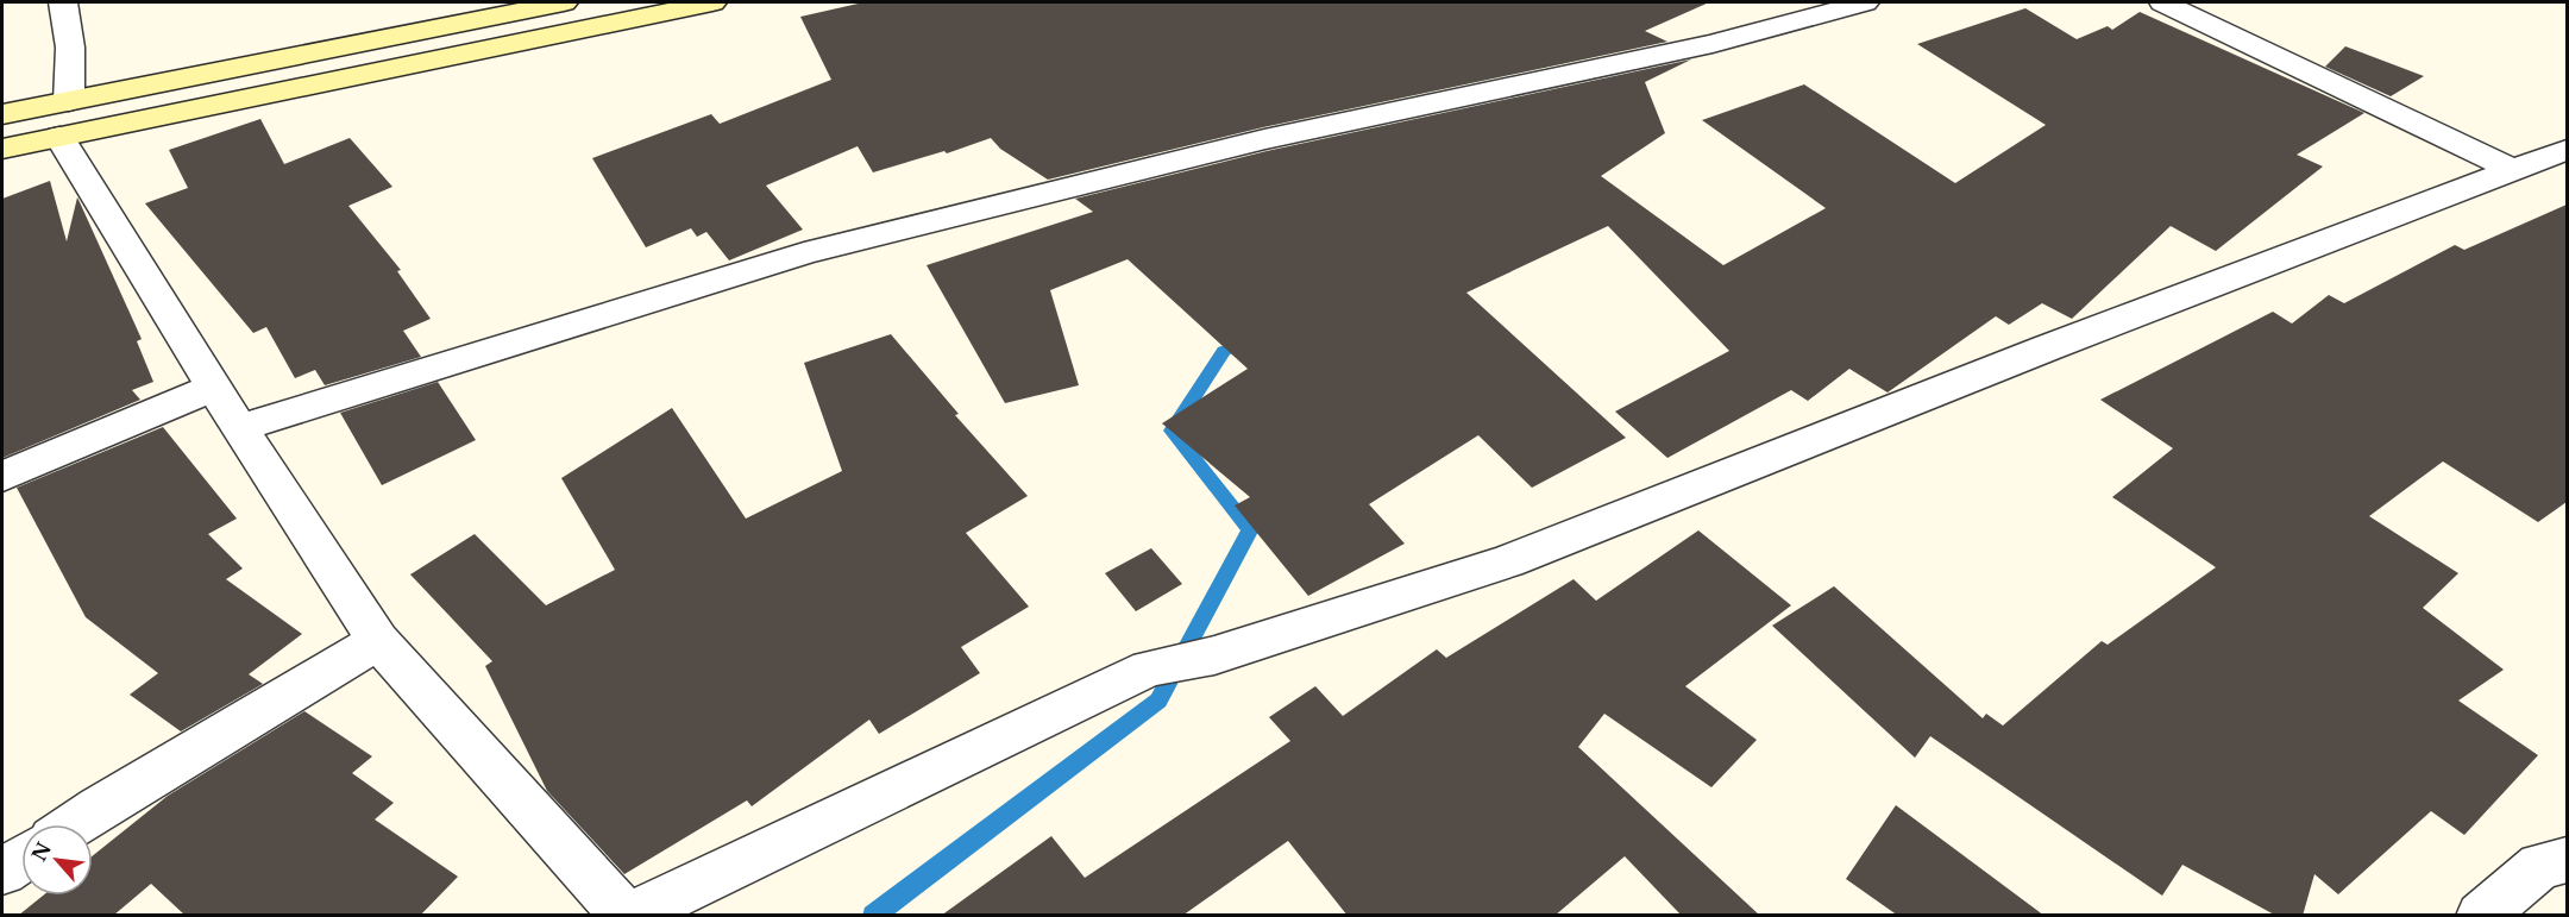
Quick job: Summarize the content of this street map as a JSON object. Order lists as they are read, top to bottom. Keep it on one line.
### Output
{"north":"top left"}
